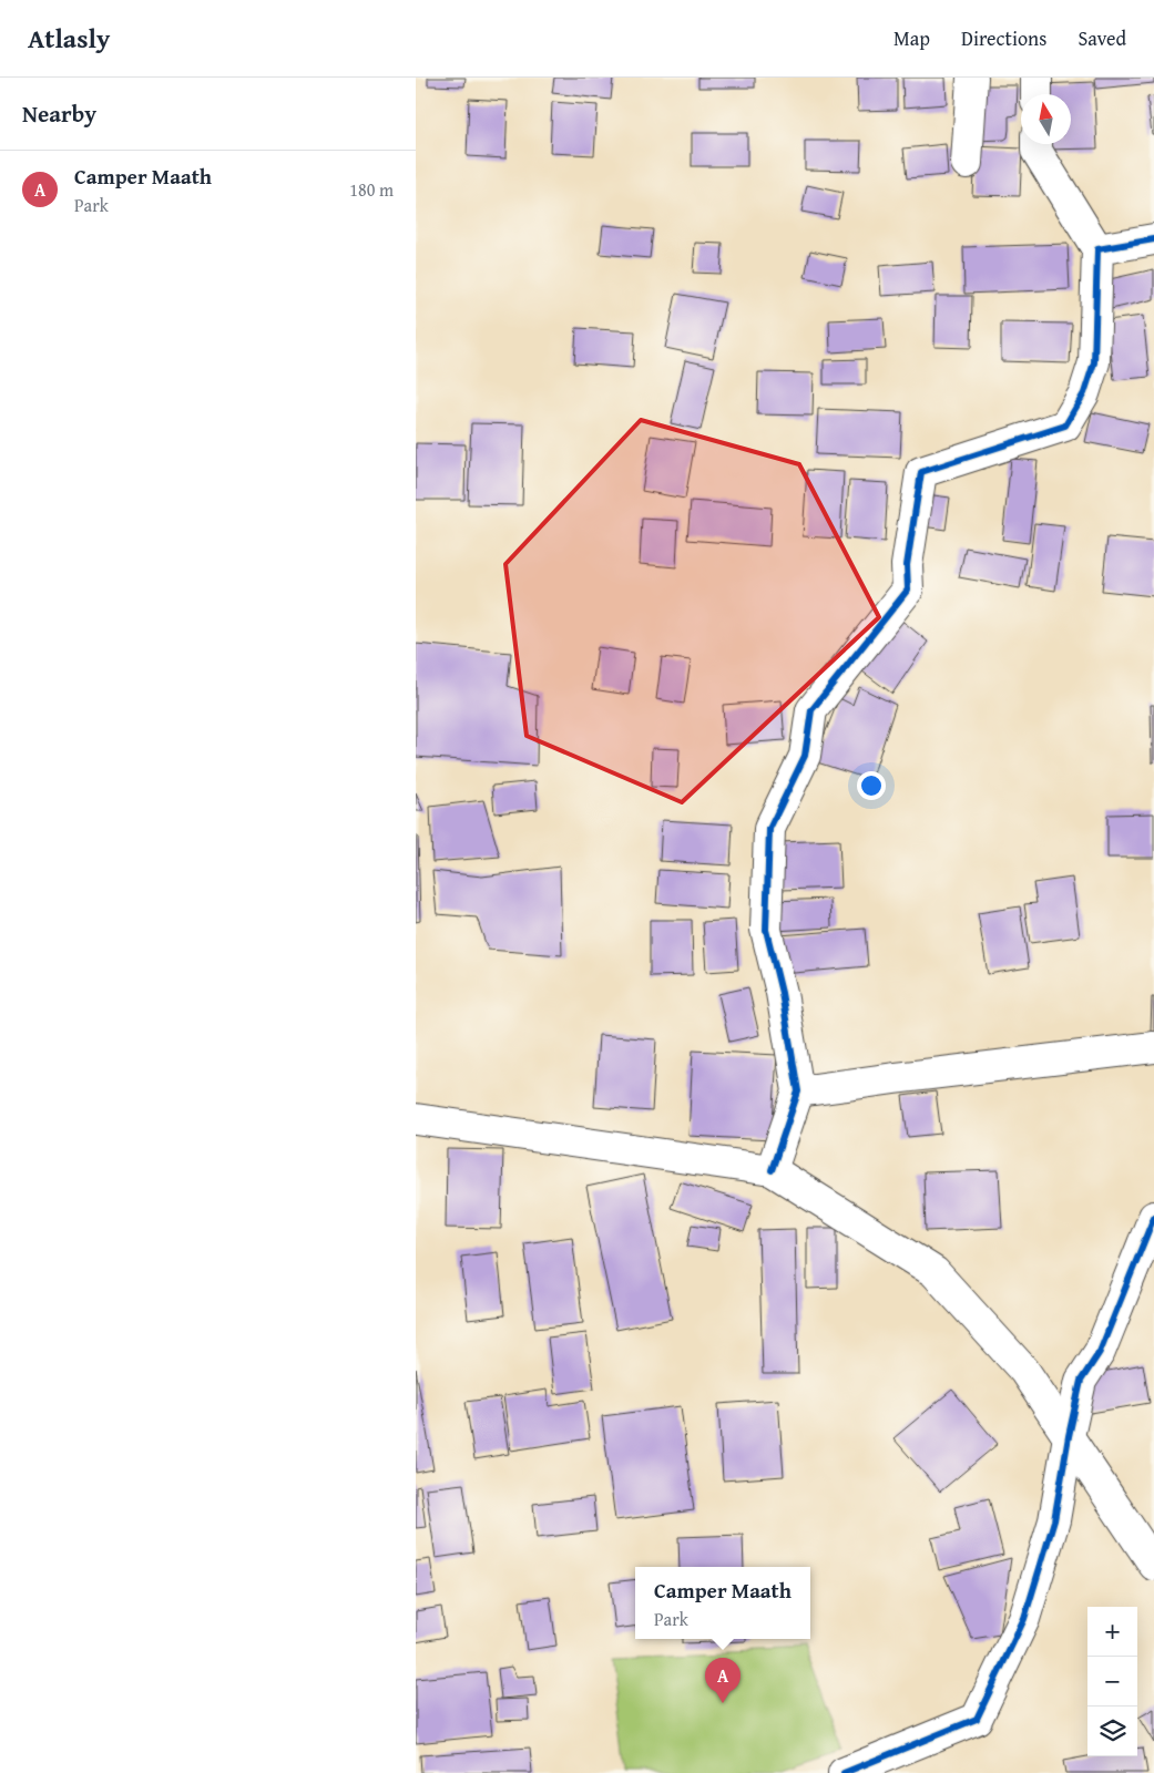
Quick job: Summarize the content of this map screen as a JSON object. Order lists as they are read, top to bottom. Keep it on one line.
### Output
{"north":"top","page":{"header":"Atlasly","nav":["Map","Directions","Saved"],"heading":"Nearby","list":[{"mark":"A","name":"Camper Maath","note":"Park","value":"180 m"}],"popup":["Camper Maath","Park"],"map_buttons":["+","−"],"pins":"A"}}
